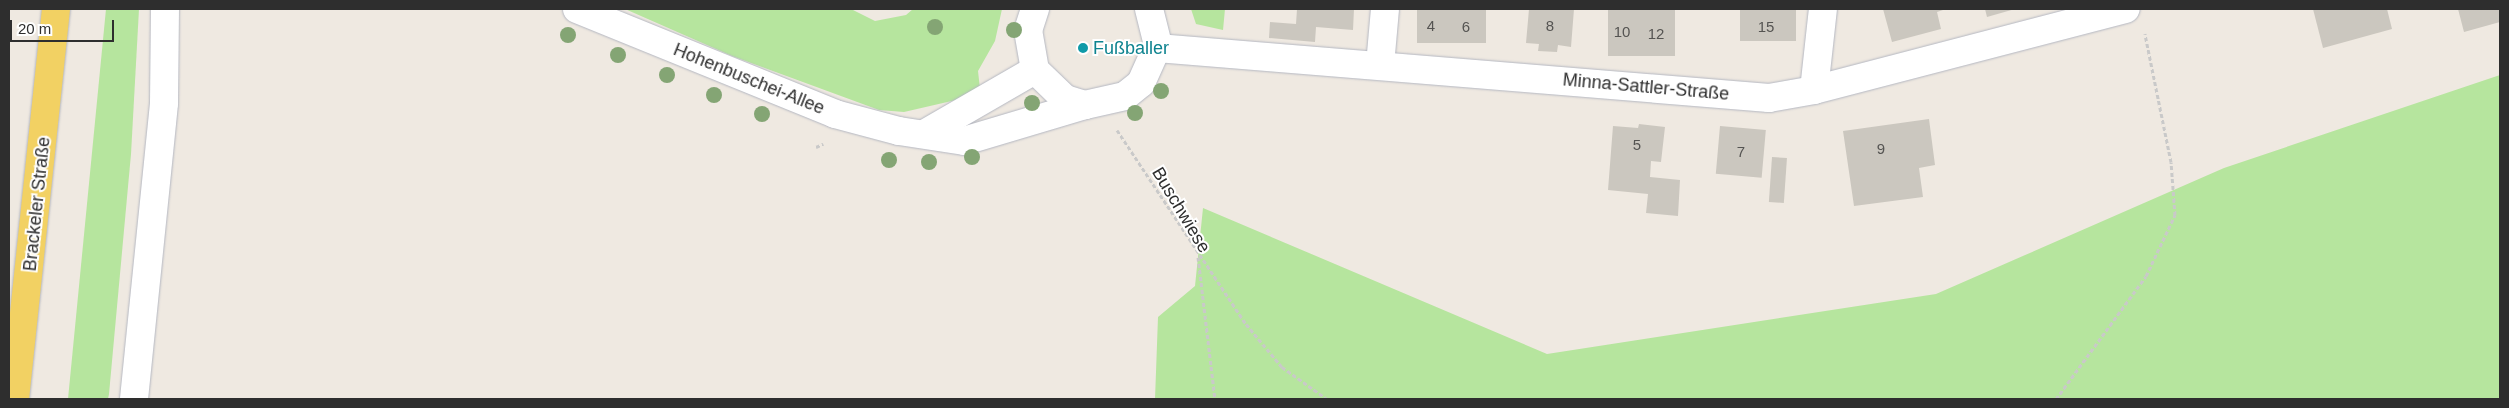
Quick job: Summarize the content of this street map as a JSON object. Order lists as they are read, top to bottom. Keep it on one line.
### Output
{"streets":{"main road":["Brackeler Straße"],"street":["Hohenbuschei-Allee","Minna-Sattler-Straße"],"path":["Buschwiese"]},"crossings":[["Hohenbuschei-Allee","Minna-Sattler-Straße"],["Hohenbuschei-Allee","Buschwiese"]],"places":["Fußballer"],"house_numbers":["4","8","6","15","10","12","5","9","7"],"scale_bar":"20 m"}
